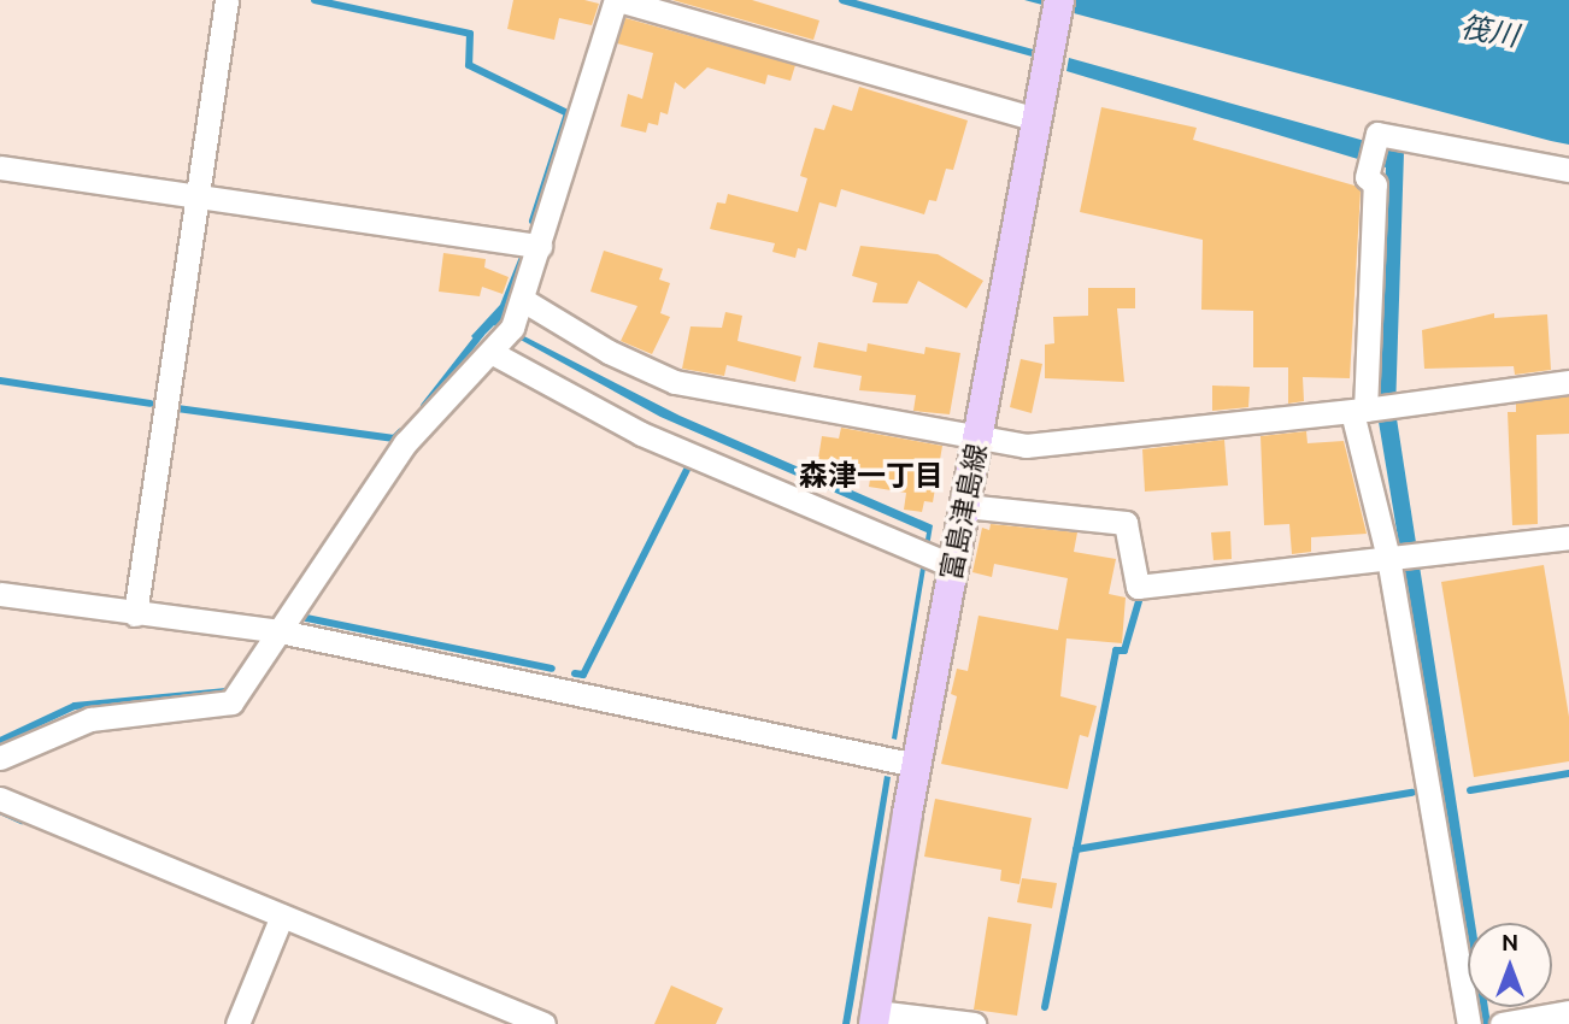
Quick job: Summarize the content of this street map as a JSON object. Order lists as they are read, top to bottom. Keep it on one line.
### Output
{"streets":{"main road":["富島津島線"]},"districts":["森津一丁目"],"water":["筏川"],"north":"top"}
